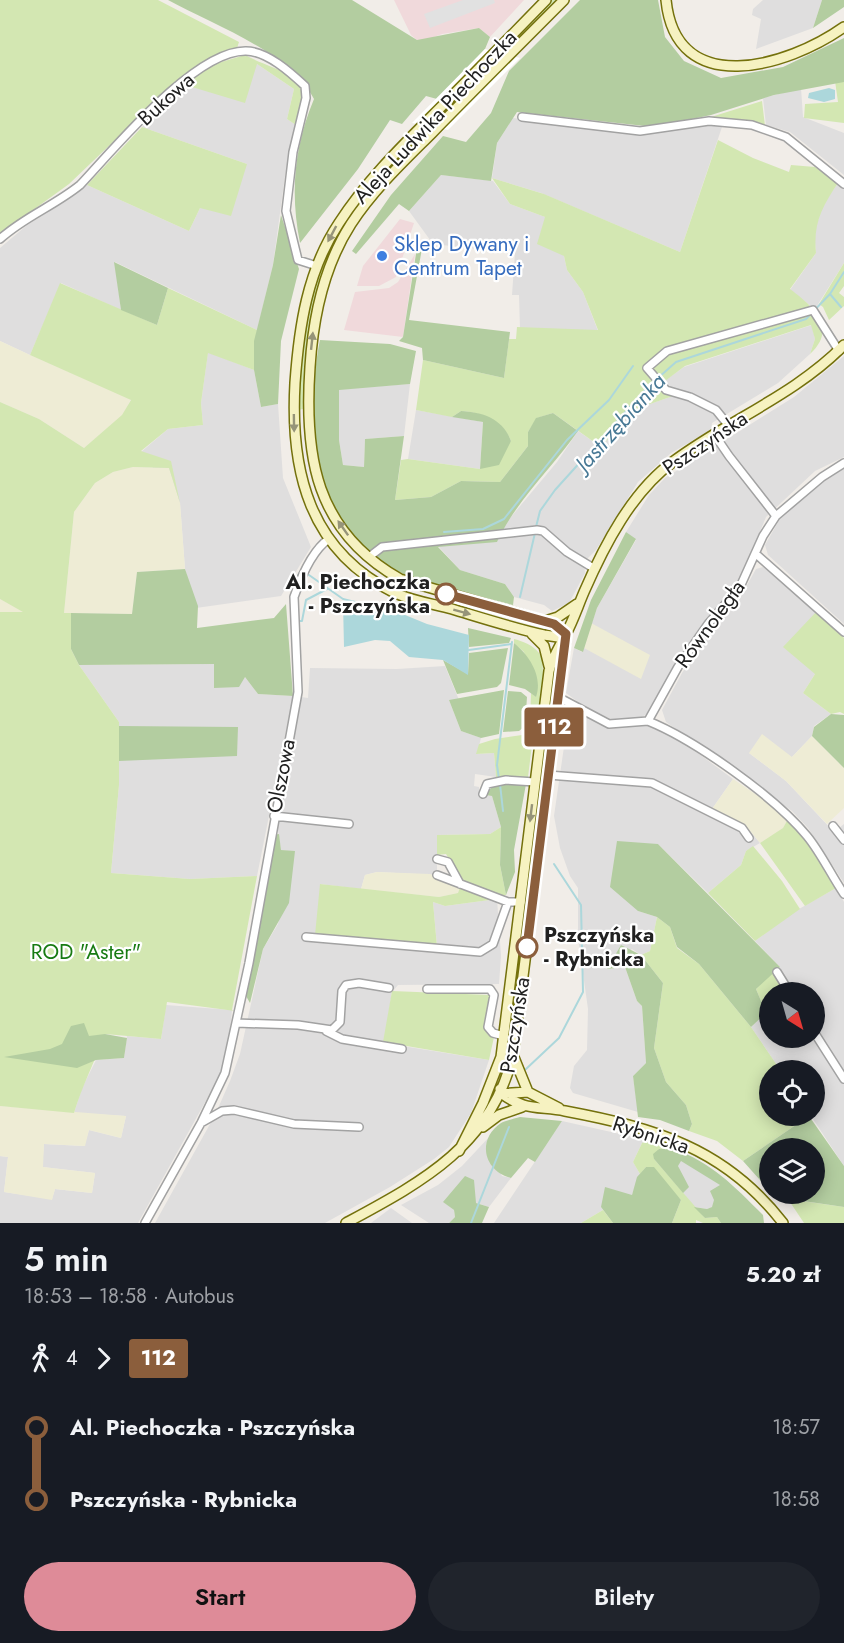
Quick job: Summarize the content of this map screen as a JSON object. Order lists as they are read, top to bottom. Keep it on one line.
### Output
{"streets":{"main road":["Aleja Ludwika Piechoczka","Pszczyńska","Rybnicka"],"street":["Bukowa","Równoległa","Olszowa"]},"crossings":[["Bukowa","Aleja Ludwika Piechoczka"],["Aleja Ludwika Piechoczka","Pszczyńska"],["Aleja Ludwika Piechoczka","Olszowa"],["Pszczyńska","Rybnicka"]],"water":["Jastrzębianka"],"parks":["ROD \"Aster\""],"places":["Sklep Dywany i Centrum Tapet","Al. Piechoczka - Pszczyńska","Pszczyńska - Rybnicka"],"lines":["bus line 112"],"north":"bottom right","page":{"on_map":"112","heading":["5 min","18:53 – 18:58 · Autobus","5.20 zł"],"legs":["4","112"],"list":[{"name":"Al. Piechoczka - Pszczyńska","value":"18:57"},{"name":"Pszczyńska - Rybnicka","value":"18:58"}],"buttons":["Start","Bilety"]}}
